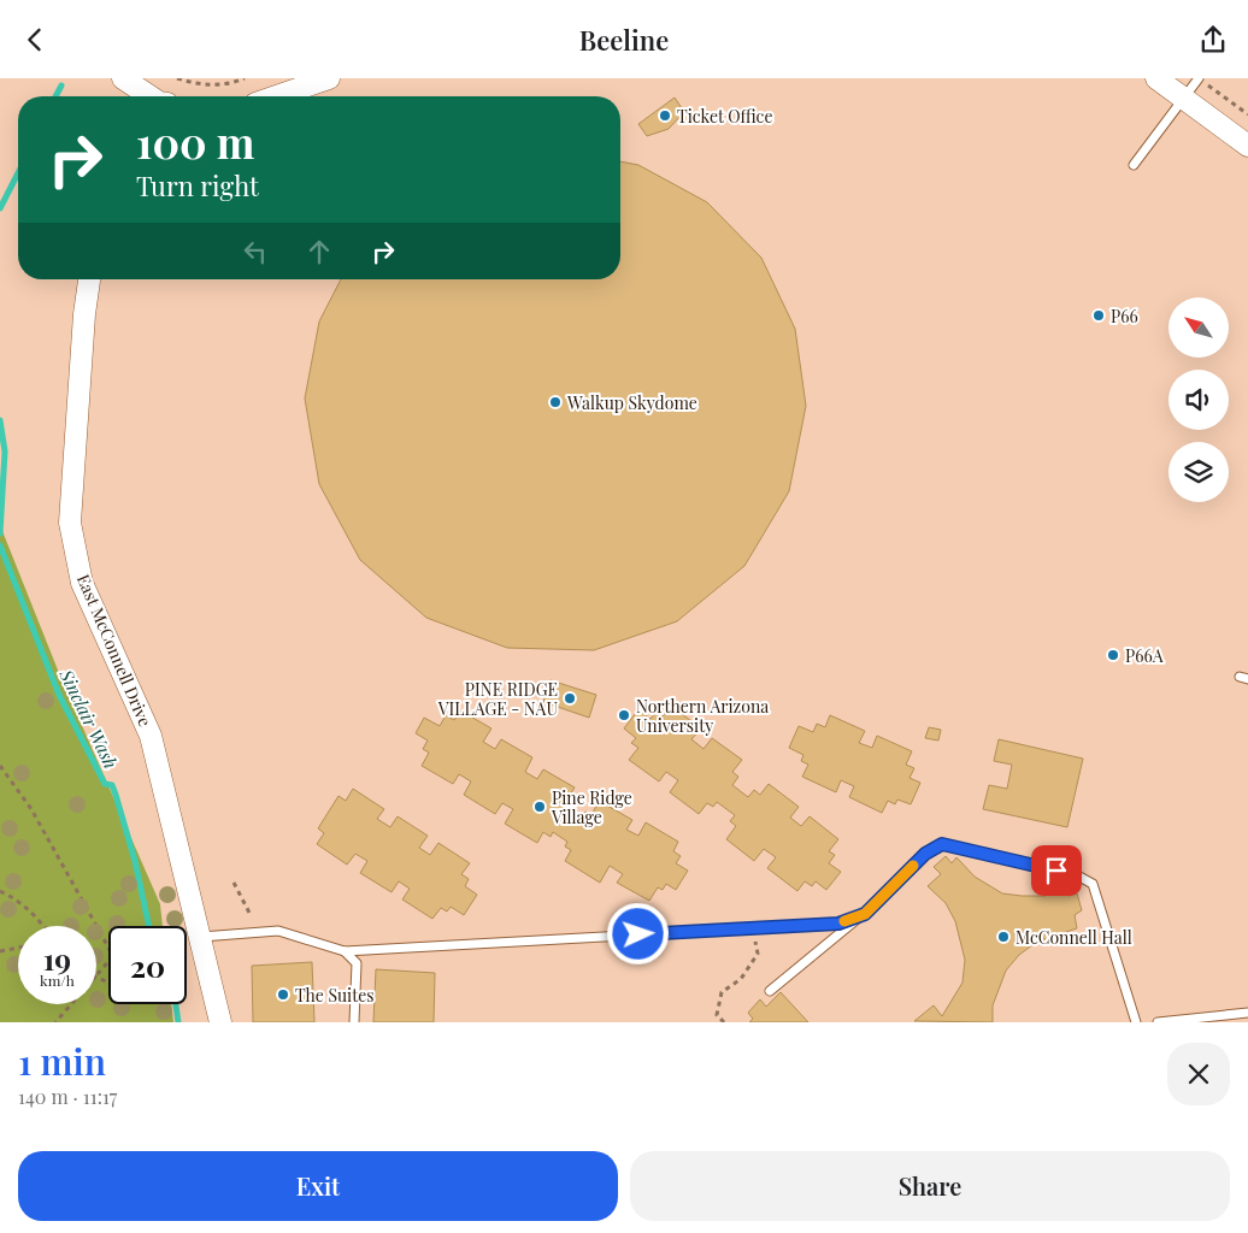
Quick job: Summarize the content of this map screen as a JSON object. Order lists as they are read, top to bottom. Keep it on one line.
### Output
{"streets":{"street":["East McConnell Drive"]},"water":["Sinclair Wash"],"places":["Ticket Office","P66","Walkup Skydome","P66A","PINE RIDGE VILLAGE - NAU","Northern Arizona University","Pine Ridge Village","McConnell Hall","The Suites"],"north":"top left","page":{"header":"Beeline","turn":["100 m","Turn right"],"speed":"19 km/h","limit":"20","heading":["1 min","140 m · 11:17"],"buttons":["Exit","Share"]}}
